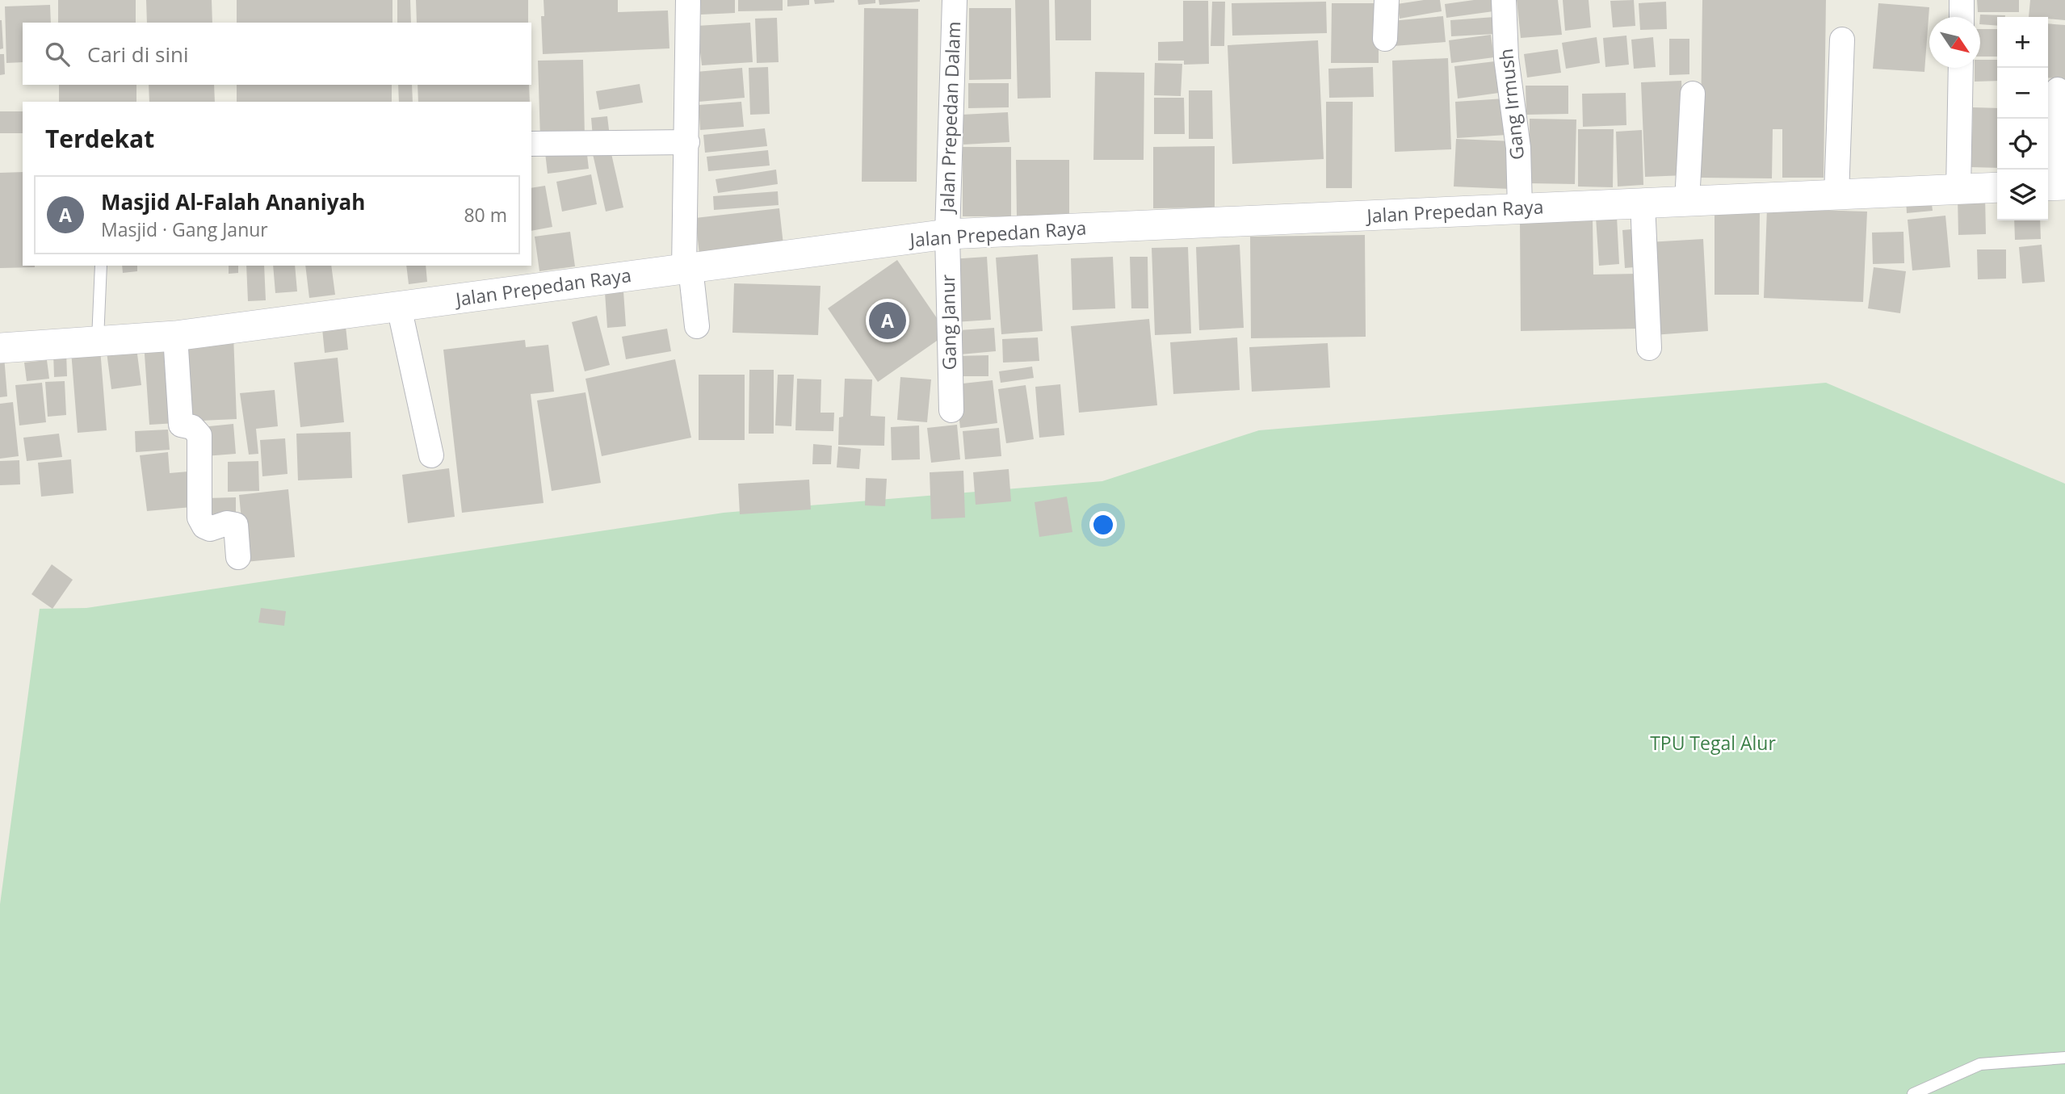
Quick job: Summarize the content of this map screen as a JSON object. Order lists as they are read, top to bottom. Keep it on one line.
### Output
{"streets":{"street":["Gang Irmush","Jalan Prepedan Dalam","Jalan Prepedan Raya","Gang Janur"]},"crossings":[["Gang Irmush","Jalan Prepedan Raya"],["Jalan Prepedan Dalam","Jalan Prepedan Raya"],["Jalan Prepedan Dalam","Gang Janur"],["Jalan Prepedan Raya","Gang Janur"]],"parks":["TPU Tegal Alur"],"north":"bottom right","page":{"map_buttons":["+","−"],"search":"Cari di sini","heading":"Terdekat","list":[{"mark":"A","name":"Masjid Al-Falah Ananiyah","note":"Masjid · Gang Janur","value":"80 m"}],"pins":"A"}}
